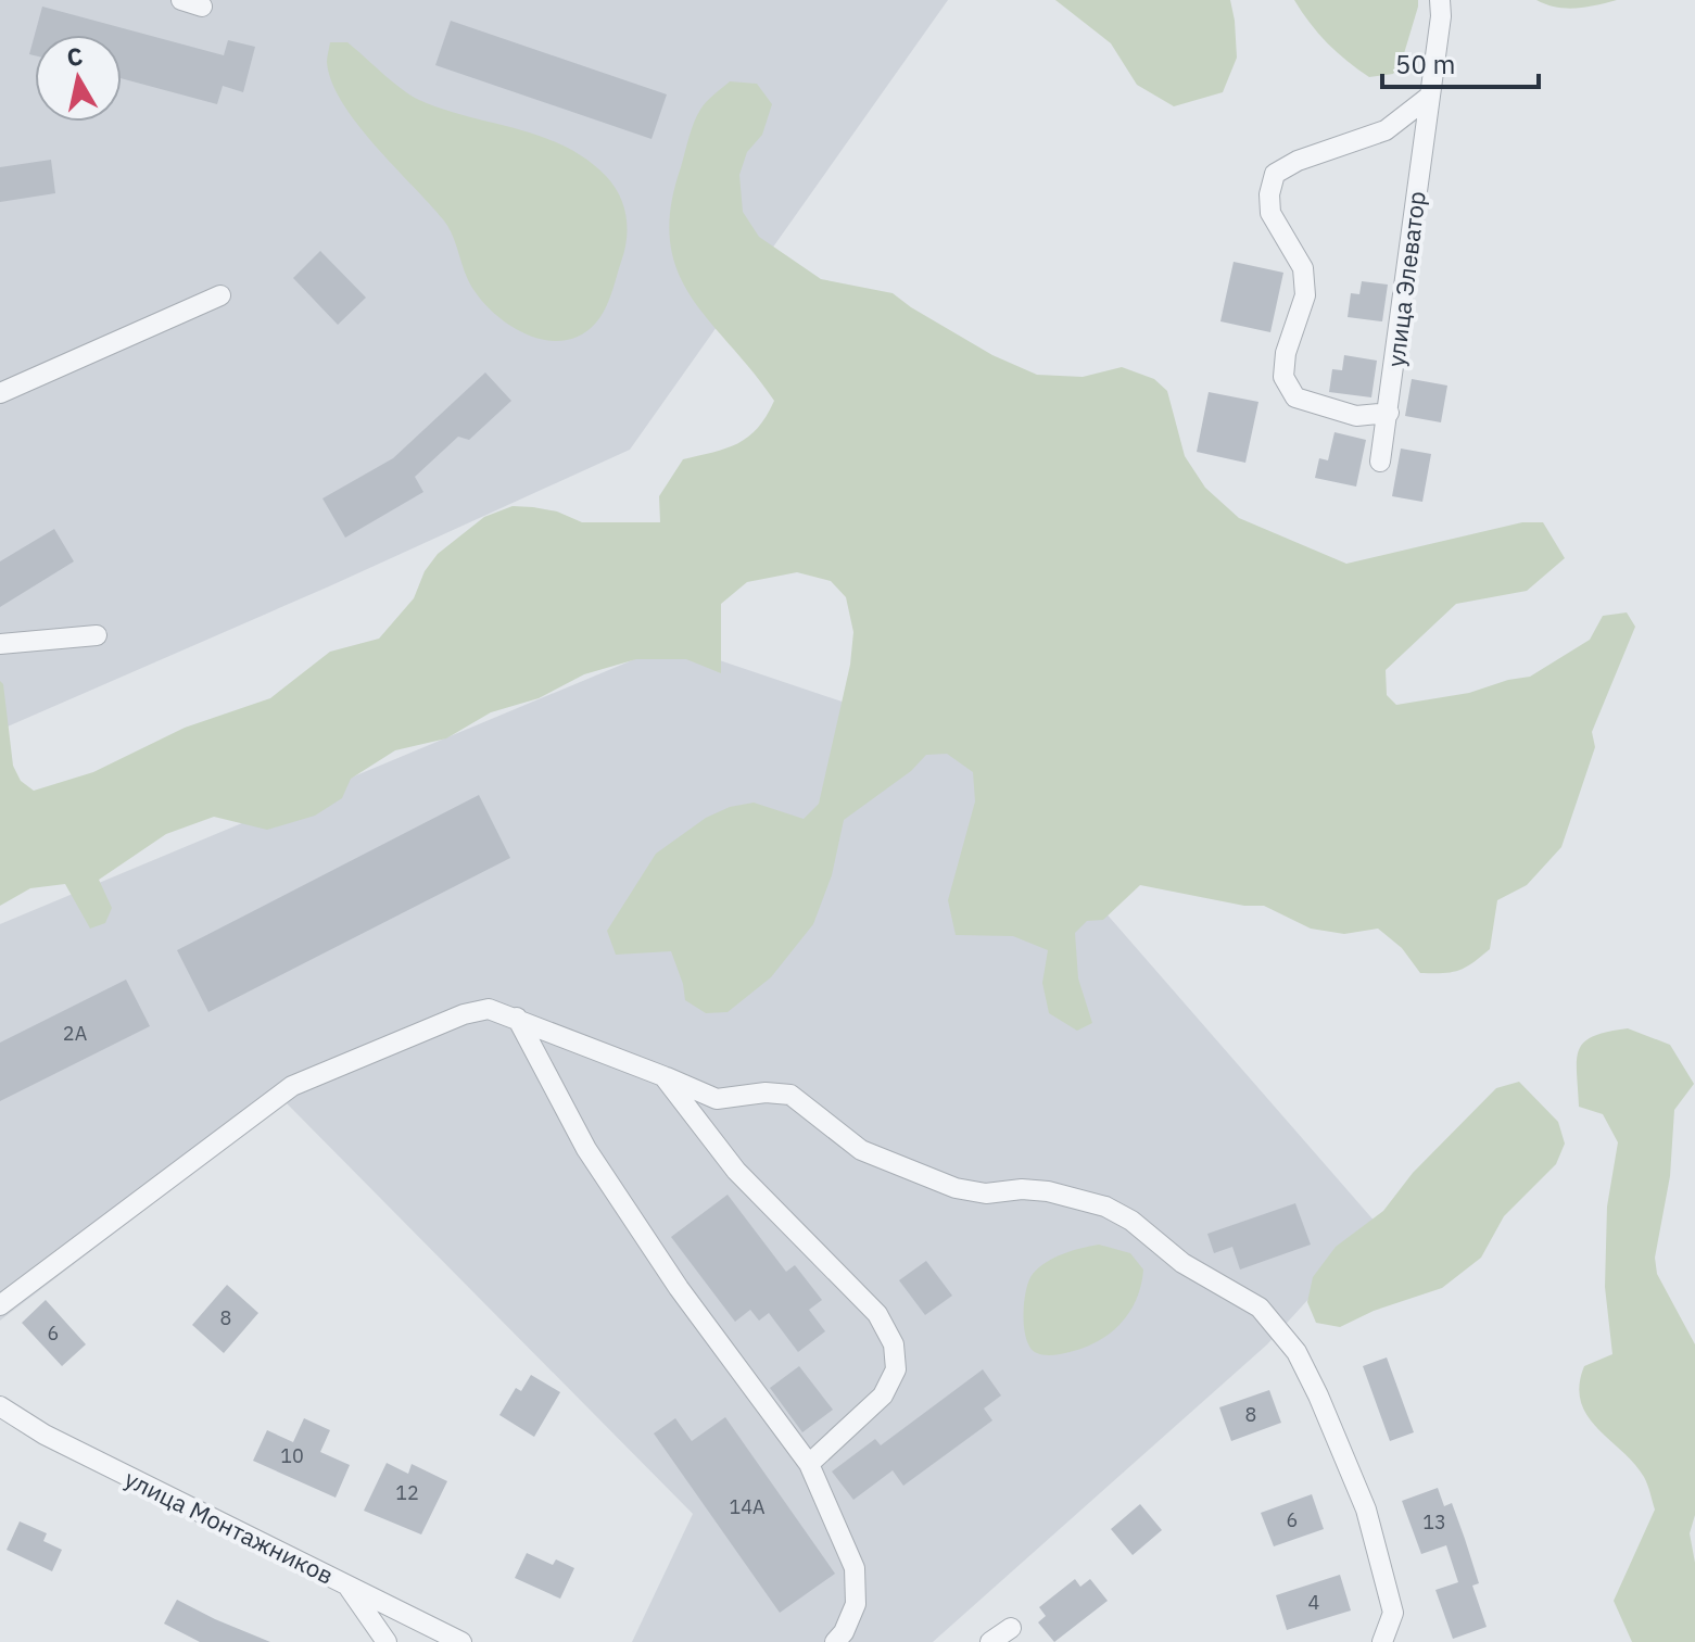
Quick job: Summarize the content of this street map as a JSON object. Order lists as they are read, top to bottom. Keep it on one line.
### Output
{"streets":{"street":["улица Элеватор","улица Монтажников"]},"house_numbers":["2А","8","6","8","10","12","14А","6","13","4"],"scale_bar":"50 m","north":"top"}
